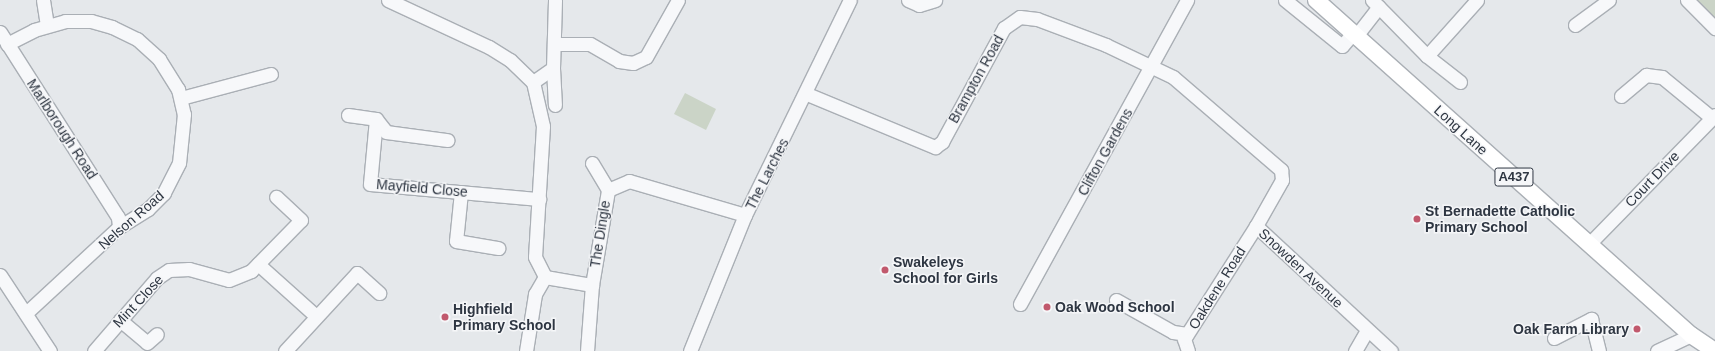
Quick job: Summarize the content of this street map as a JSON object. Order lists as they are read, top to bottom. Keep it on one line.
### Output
{"streets":{"main road":["Long Lane","A437"],"street":["Brampton Road","Marlborough Road","Clifton Gardens","The Larches","Court Drive","Mayfield Close","Nelson Road","The Dingle","Snowden Avenue","Oakdene Road","Mint Close"]},"crossings":[["Brampton Road","Clifton Gardens"],["Brampton Road","The Larches"],["Brampton Road","Snowden Avenue"],["Marlborough Road","Nelson Road"],["Long Lane","Court Drive"],["Clifton Gardens","Snowden Avenue"],["The Larches","The Dingle"],["Snowden Avenue","Oakdene Road"]],"places":["St Bernadette Catholic Primary School","Swakeleys School for Girls","Oak Wood School","Highfield Primary School","Oak Farm Library"]}
